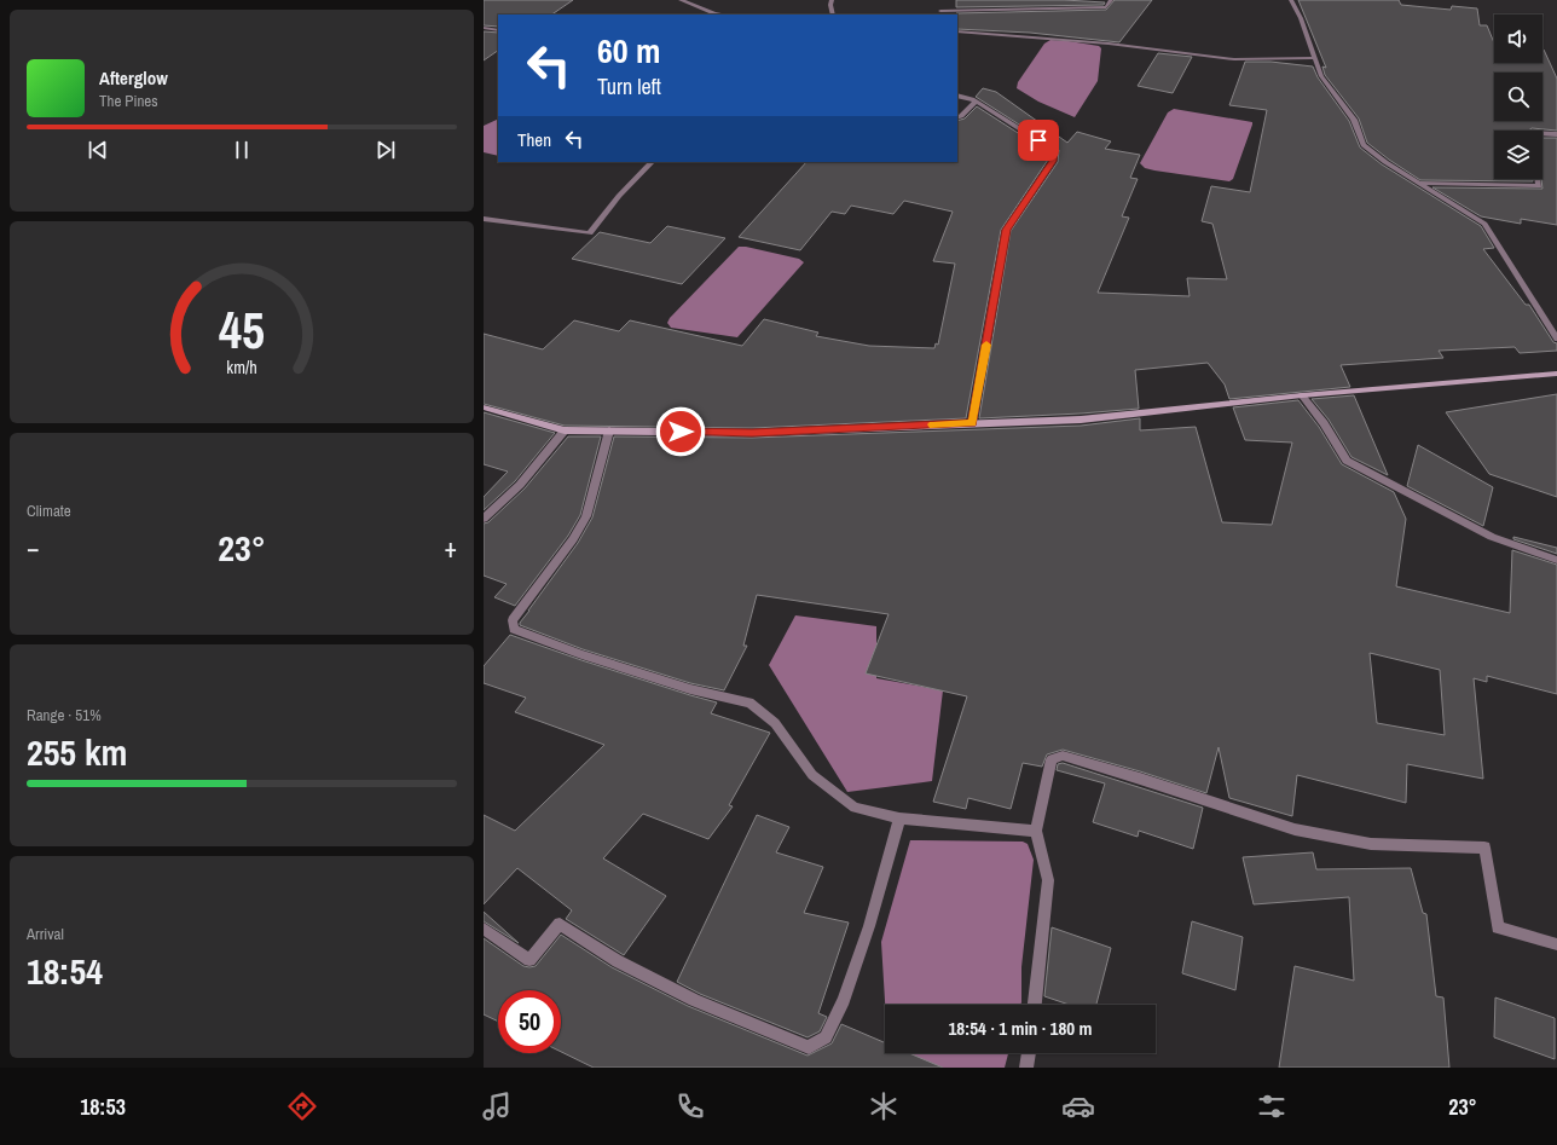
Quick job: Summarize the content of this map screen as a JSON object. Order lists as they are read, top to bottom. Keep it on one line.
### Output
{"page":{"turn":["60 m","Turn left"],"song":["Afterglow","The Pines"],"then":"Then","tile":["Climate",["Range · 51%","255 km"],["Arrival","18:54"]],"heat":["−","23°","+"],"limit":"50","trip":"18:54 · 1 min · 180 m","tabs":["18:53","23°"],"gauge":["45","km/h"]}}
